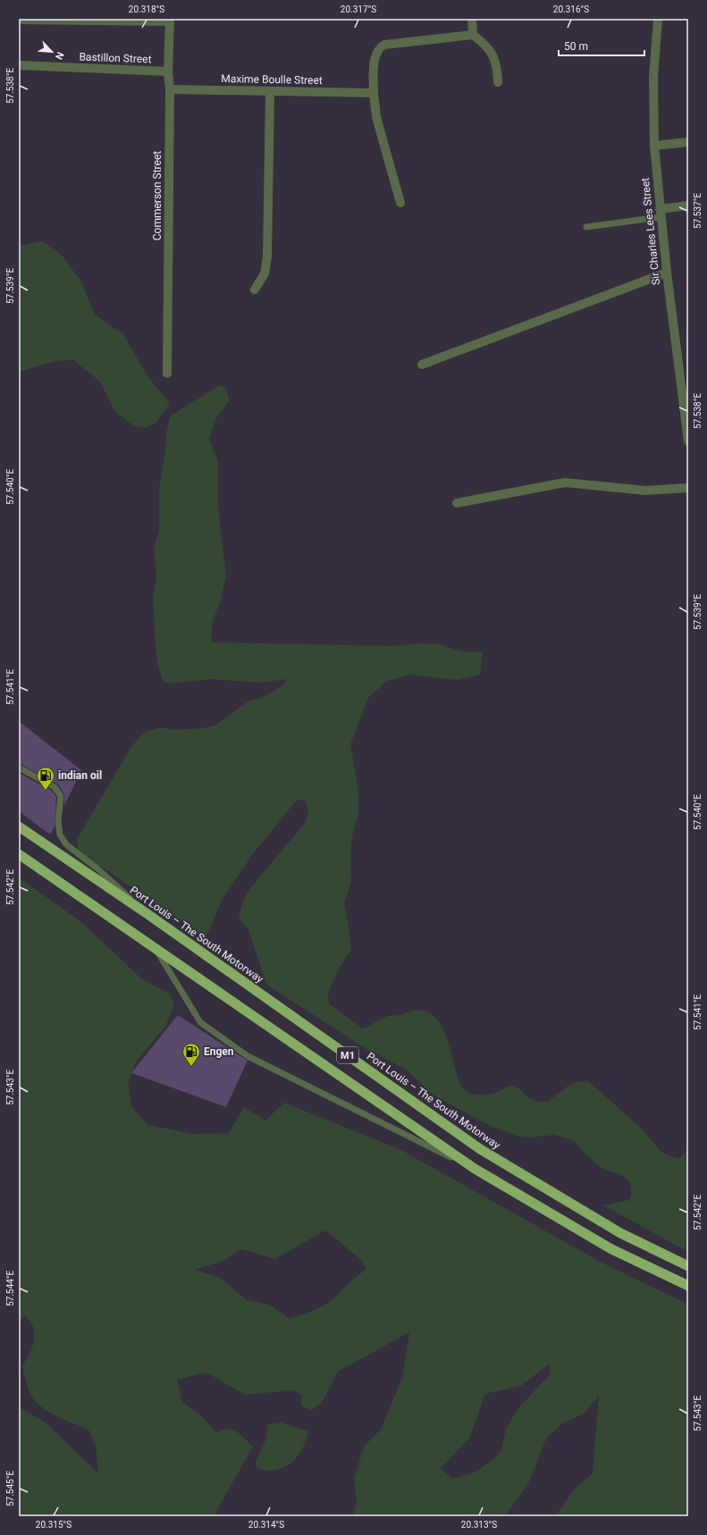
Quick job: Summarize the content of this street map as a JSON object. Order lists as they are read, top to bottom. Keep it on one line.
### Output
{"streets":{"highway":["Port Louis – The South Motorway","M1"],"street":["Bastillon Street","Maxime Boulle Street","Commerson Street","Sir Charles Lees Street"]},"crossings":[["Bastillon Street","Commerson Street"],["Maxime Boulle Street","Commerson Street"]],"places":{"fuel station":["indian oil","Engen"]},"scale_bar":"50 m","north":"bottom right","coordinates":["20.318°S","20.317°S","20.316°S","57.538°E","57.537°E","57.539°E","57.540°E","57.541°E","57.542°E","57.543°E","57.544°E","57.545°E","20.315°S","20.314°S","20.313°S"]}
